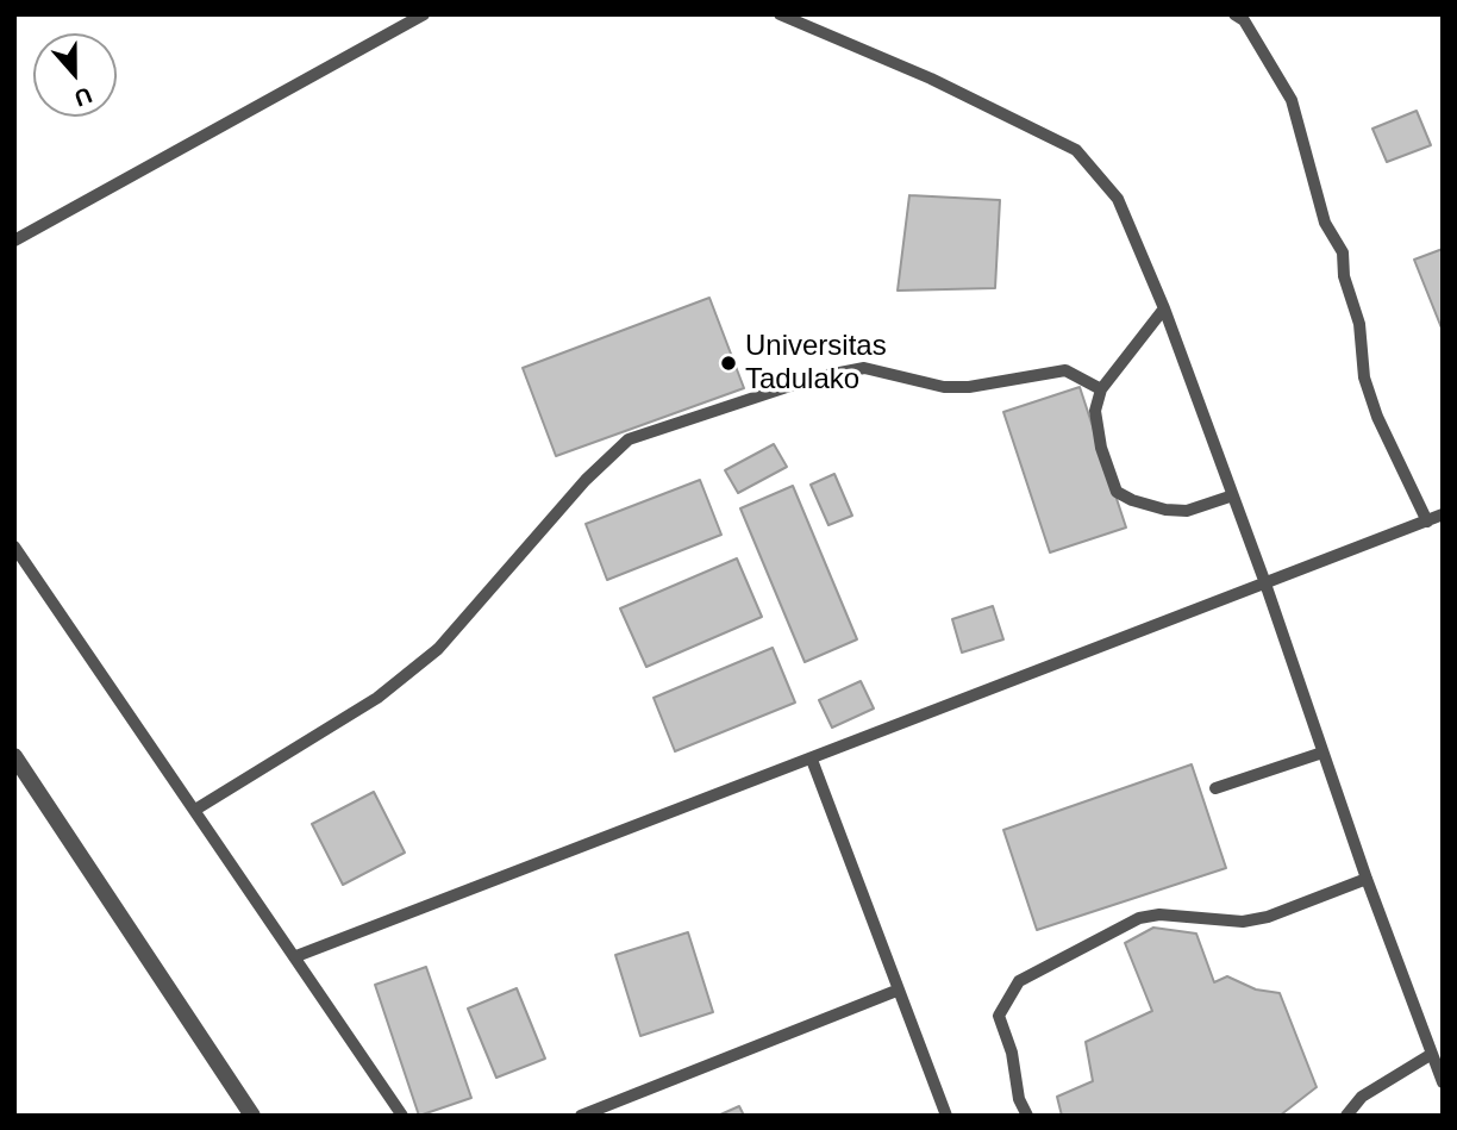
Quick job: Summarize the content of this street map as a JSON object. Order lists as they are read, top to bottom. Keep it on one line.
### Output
{"places":["Universitas Tadulako"],"north":"bottom"}
